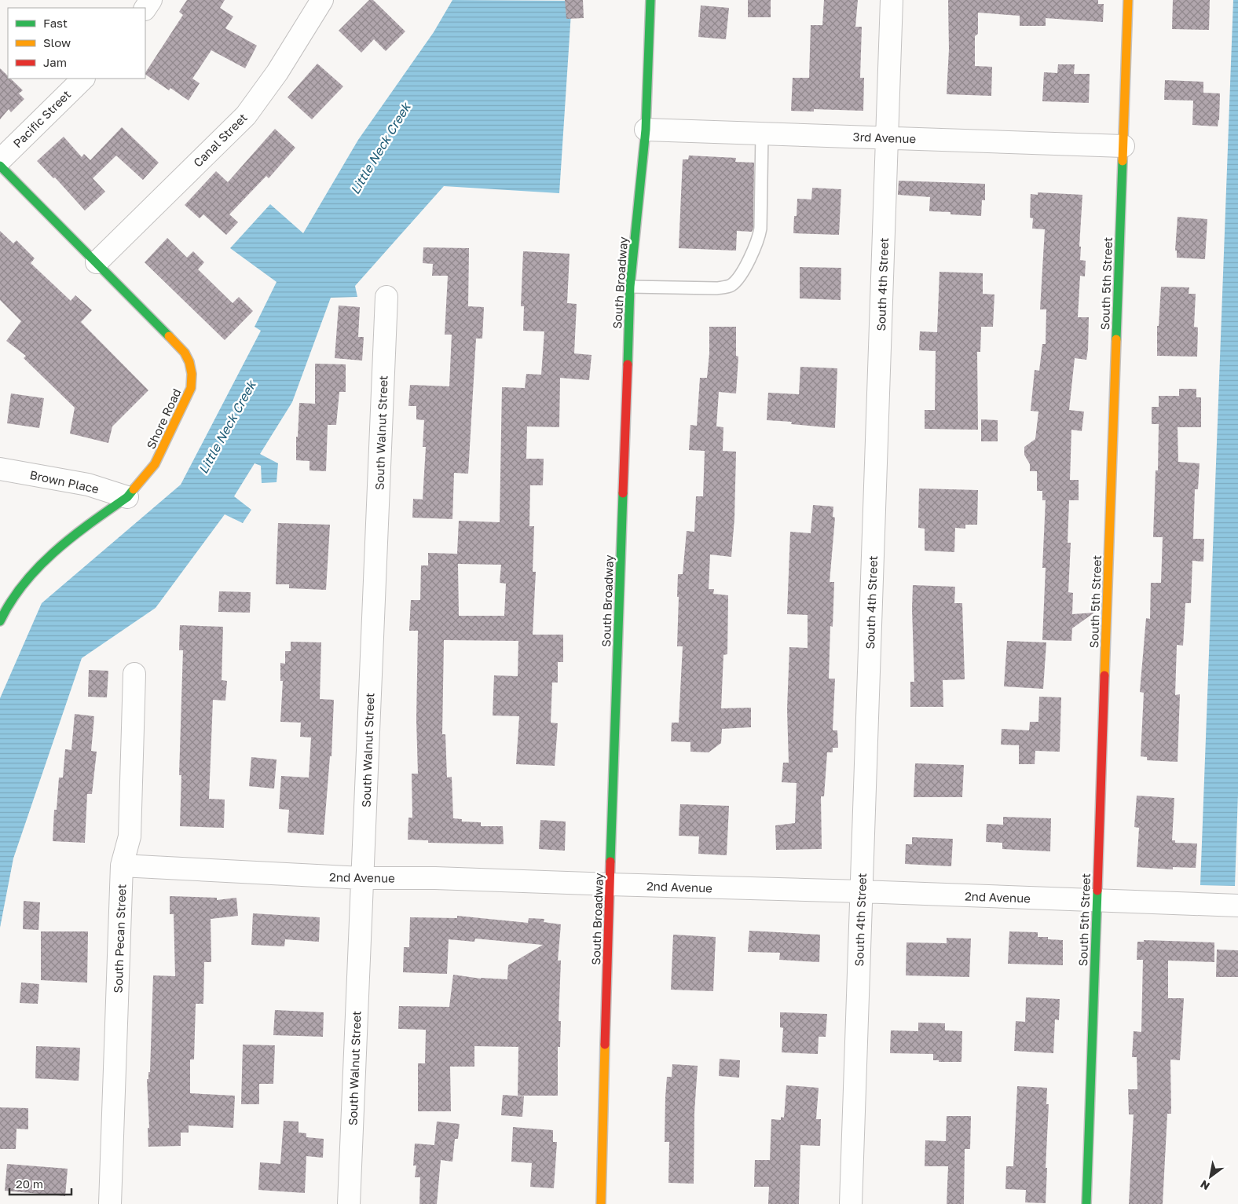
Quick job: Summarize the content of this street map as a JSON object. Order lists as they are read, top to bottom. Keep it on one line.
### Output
{"streets":{"street":["Pacific Street","3rd Avenue","Canal Street","South Broadway","South 5th Street","South 4th Street","Shore Road","South Walnut Street","Brown Place","2nd Avenue","South Pecan Street"]},"crossings":[["3rd Avenue","South Broadway"],["3rd Avenue","South 5th Street"],["3rd Avenue","South 4th Street"],["Canal Street","Shore Road"],["South Broadway","2nd Avenue"],["South 5th Street","2nd Avenue"],["South 4th Street","2nd Avenue"],["Shore Road","Brown Place"],["South Walnut Street","2nd Avenue"],["2nd Avenue","South Pecan Street"]],"water":["Little Neck Creek"],"legend":["Fast","Slow","Jam"],"scale_bar":"20 m","north":"bottom left"}
